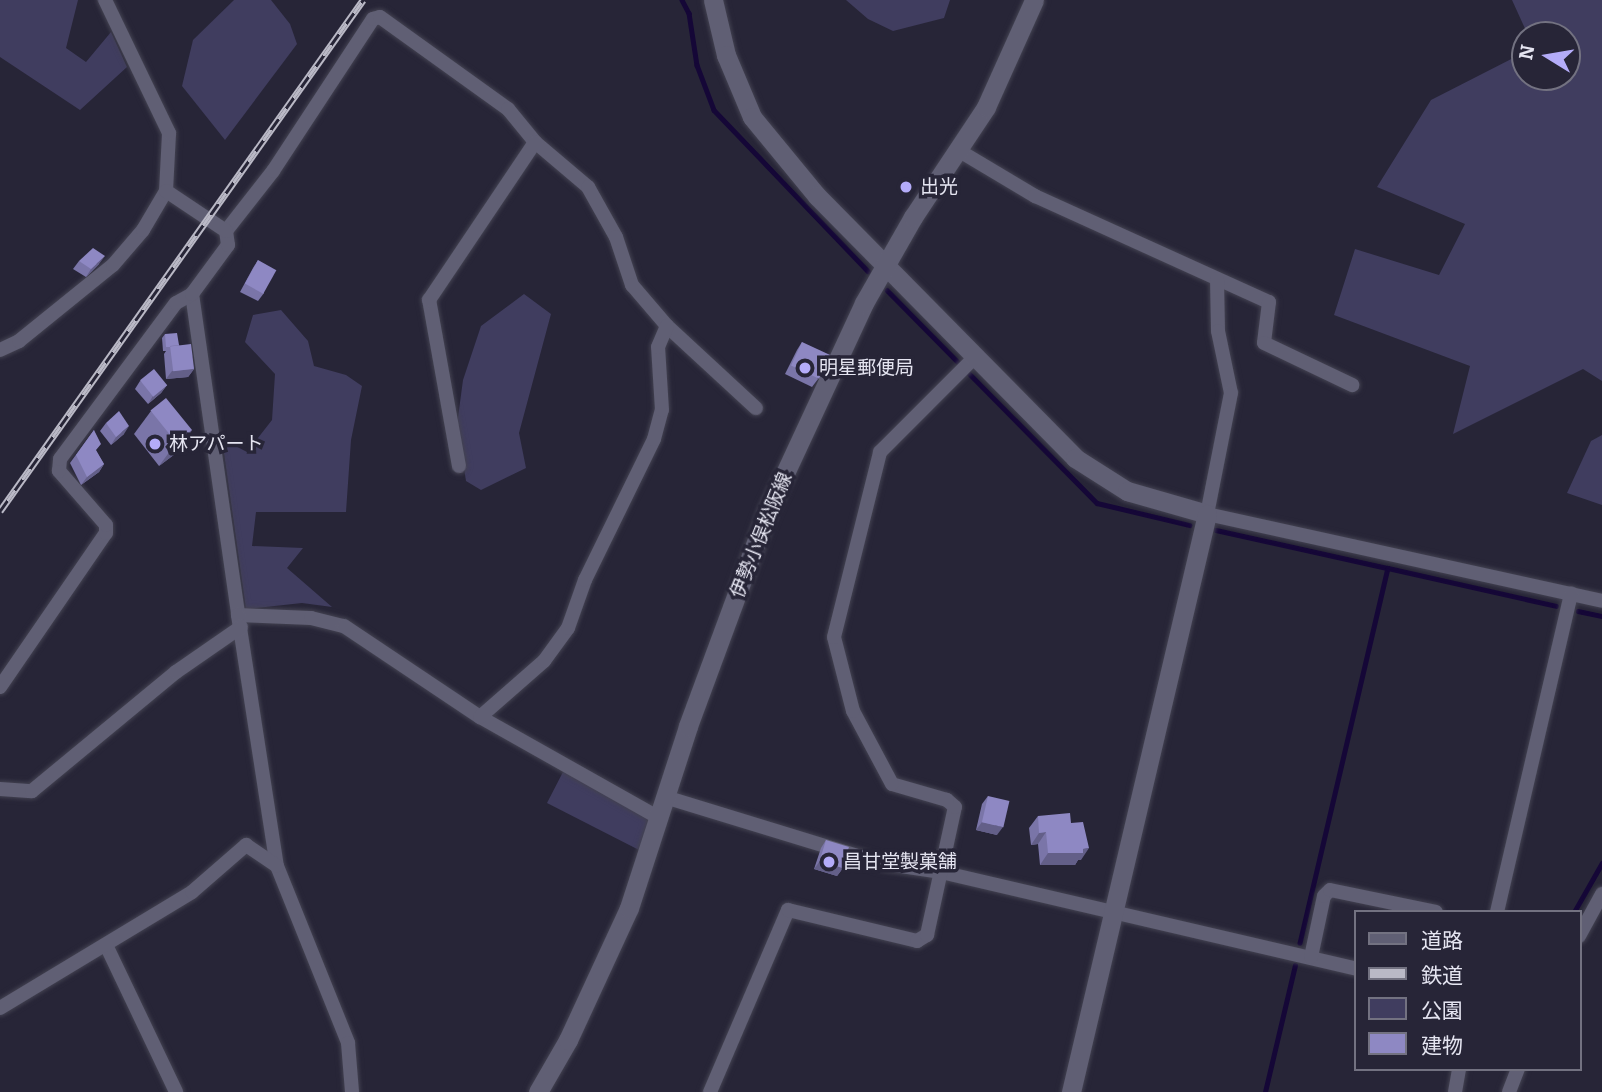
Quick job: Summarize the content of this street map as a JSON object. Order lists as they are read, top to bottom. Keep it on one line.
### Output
{"streets":{"street":["伊勢小俣松阪線"]},"places":["出光","明星郵便局","林アパート","昌甘堂製菓舗"],"legend":["道路","鉄道","公園","建物"],"north":"left"}
